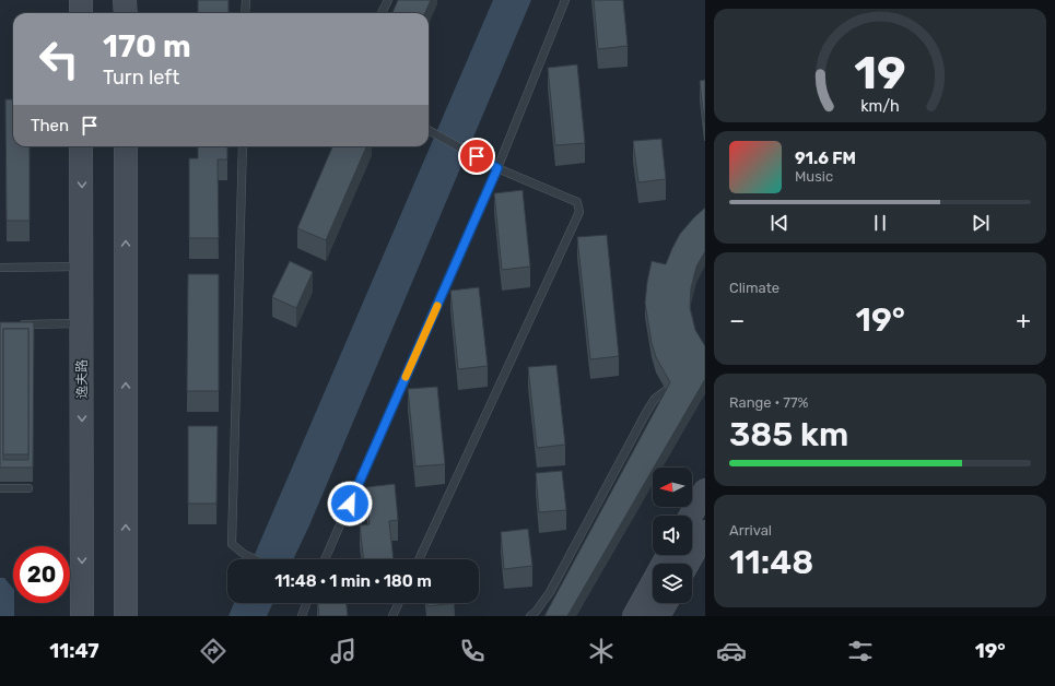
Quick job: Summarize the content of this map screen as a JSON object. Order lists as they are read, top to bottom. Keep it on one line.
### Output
{"streets":{"main road":["逸夫路"]},"north":"left","page":{"turn":["170 m","Turn left"],"then":"Then","song":["91.6 FM","Music"],"tile":["Climate",["Range · 77%","385 km"],["Arrival","11:48"]],"heat":["−","19°","+"],"limit":"20","trip":"11:48 · 1 min · 180 m","tabs":["11:47","19°"],"gauge":["19","km/h"]}}
